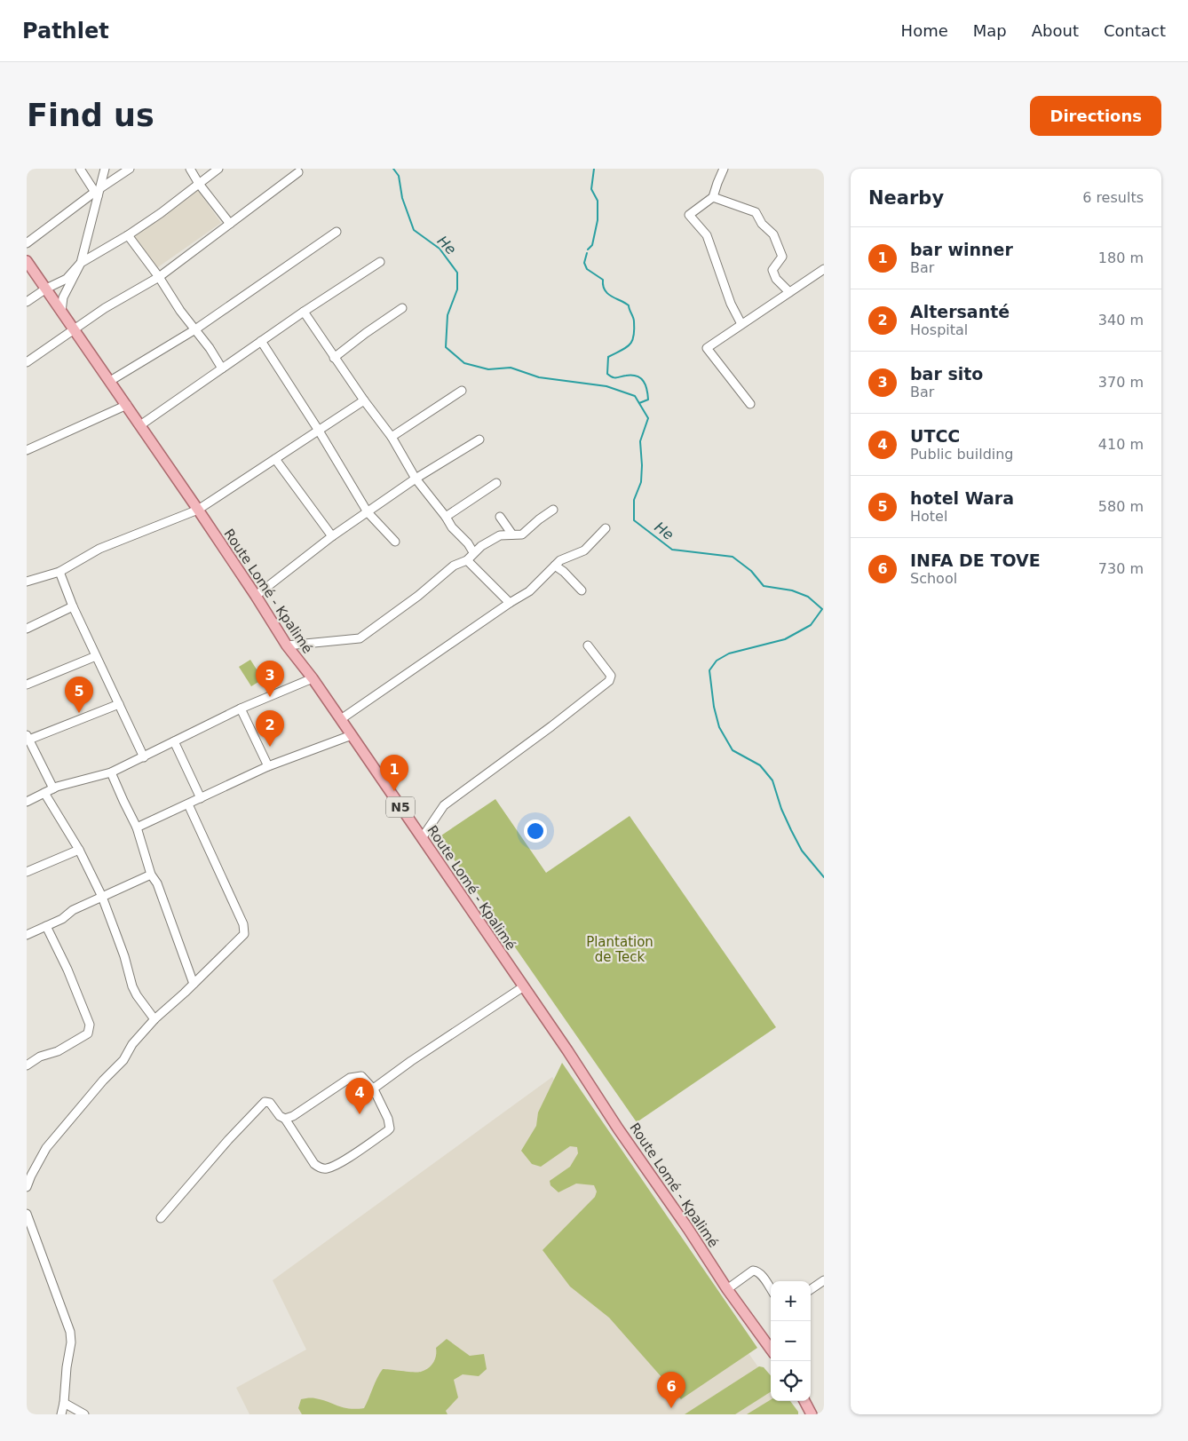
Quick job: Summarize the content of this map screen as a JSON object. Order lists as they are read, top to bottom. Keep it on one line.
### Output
{"streets":{"main road":["Route Lomé - Kpalimé","N5"]},"water":["He"],"parks":["Plantation de Teck"],"page":{"header":"Pathlet","nav":["Home","Map","About","Contact"],"buttons":"Directions","title":"Find us","heading":["Nearby","6 results"],"list":[{"mark":"1","name":"bar winner","note":"Bar","value":"180 m"},{"mark":"2","name":"Altersanté","note":"Hospital","value":"340 m"},{"mark":"3","name":"bar sito","note":"Bar","value":"370 m"},{"mark":"4","name":"UTCC","note":"Public building","value":"410 m"},{"mark":"5","name":"hotel Wara","note":"Hotel","value":"580 m"},{"mark":"6","name":"INFA DE TOVE","note":"School","value":"730 m"}],"pins":["3","5","2","1","4","6"],"map_buttons":["+","−"]}}
